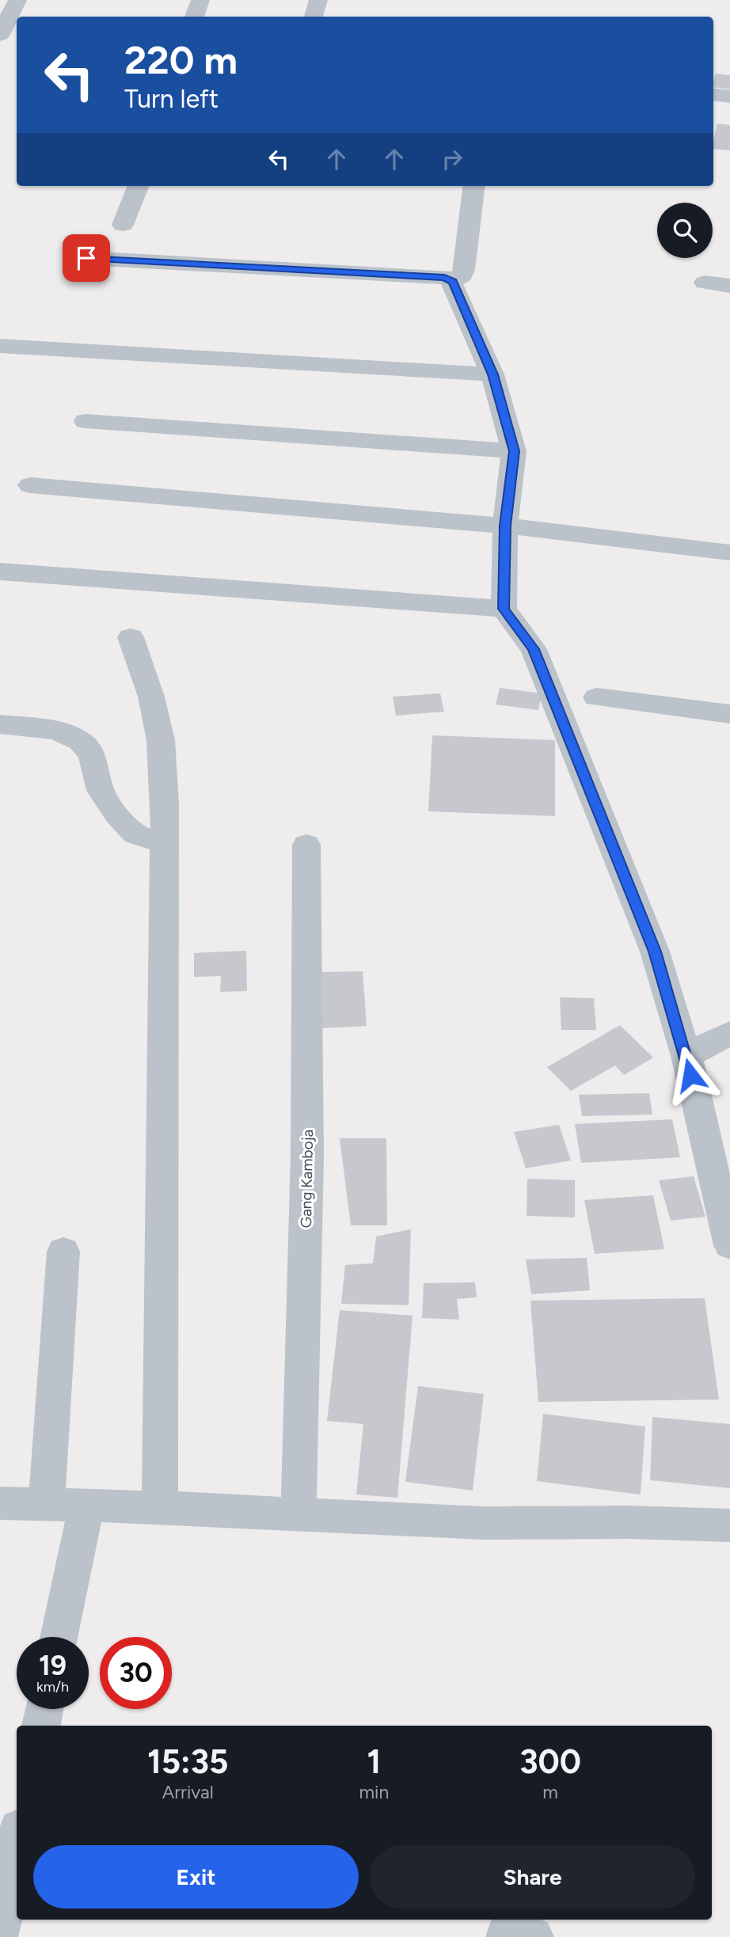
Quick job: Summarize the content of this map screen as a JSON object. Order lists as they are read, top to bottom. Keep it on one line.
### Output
{"streets":{"street":["Gang Kamboja"]},"page":{"turn":["220 m","Turn left"],"speed":"19 km/h","limit":"30","eta":["15:35","Arrival","1","min","300","m"],"buttons":["Exit","Share"]}}
